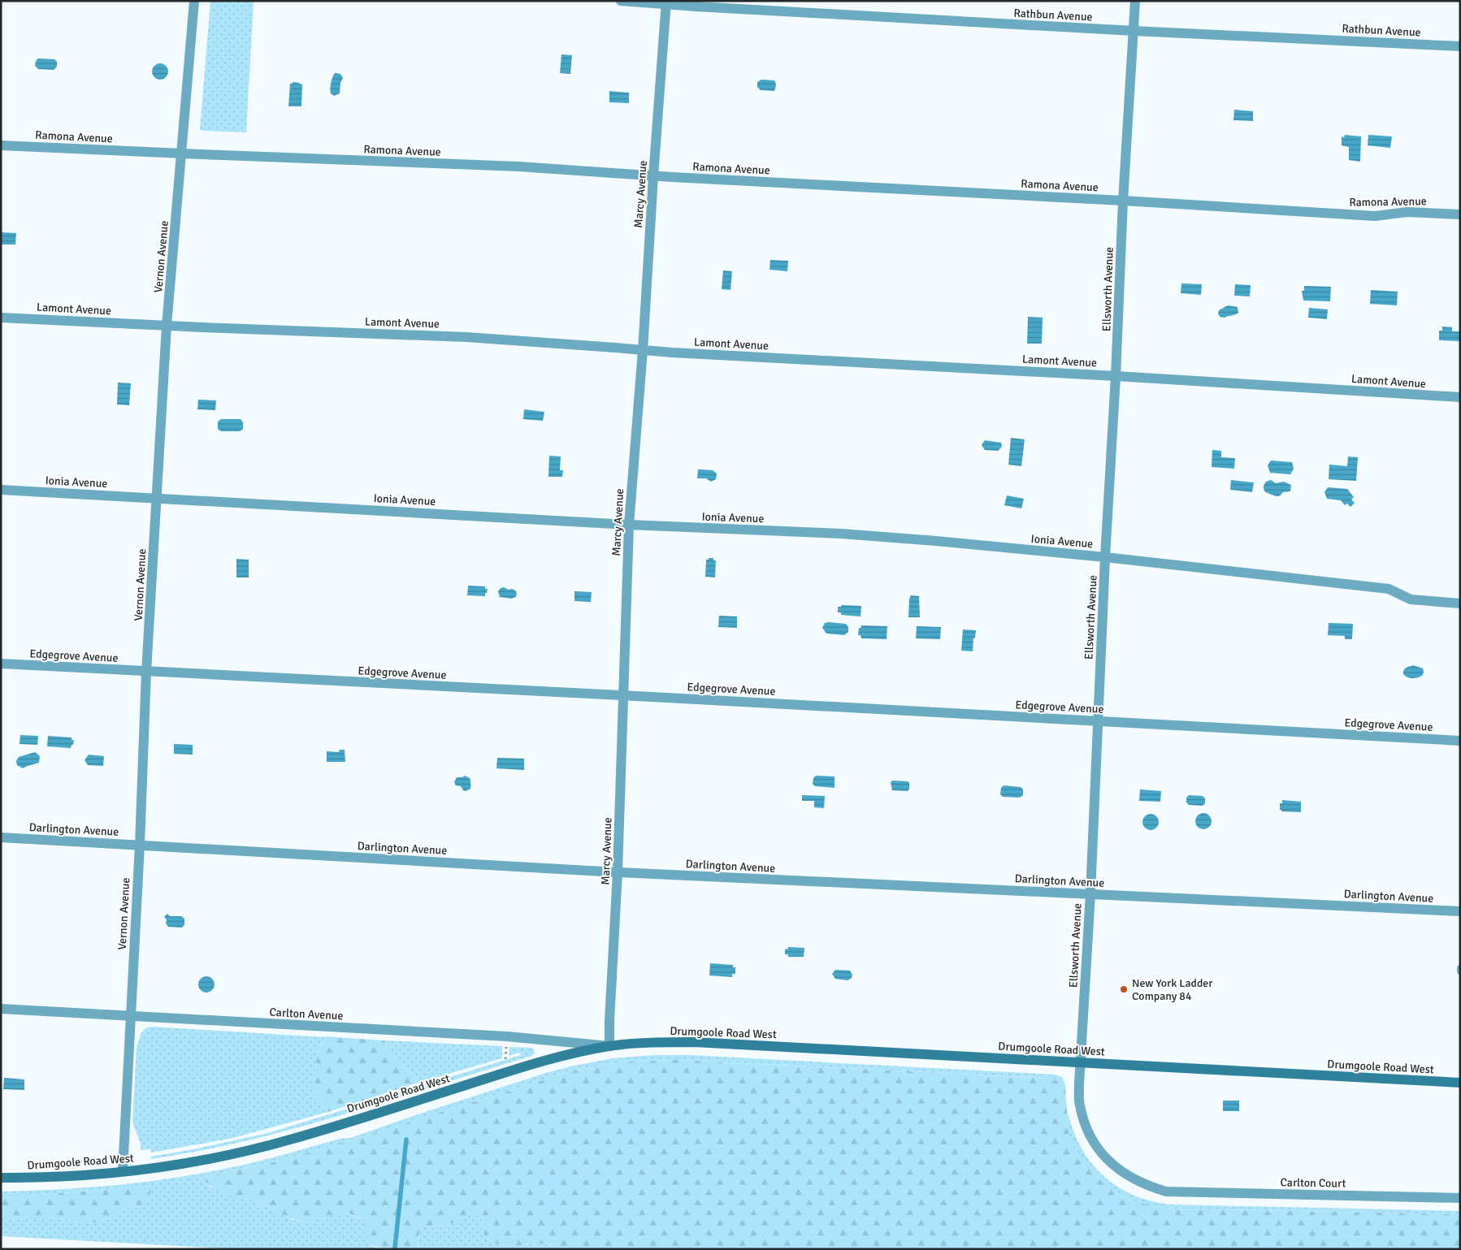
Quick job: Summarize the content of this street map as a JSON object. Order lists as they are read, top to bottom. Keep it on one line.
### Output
{"streets":{"main road":["Drumgoole Road West"],"street":["Rathbun Avenue","Ramona Avenue","Marcy Avenue","Vernon Avenue","Ellsworth Avenue","Lamont Avenue","Ionia Avenue","Edgegrove Avenue","Darlington Avenue","Carlton Avenue","Carlton Court"]},"crossings":[["Rathbun Avenue","Marcy Avenue"],["Rathbun Avenue","Ellsworth Avenue"],["Ramona Avenue","Marcy Avenue"],["Ramona Avenue","Vernon Avenue"],["Ramona Avenue","Ellsworth Avenue"],["Marcy Avenue","Lamont Avenue"],["Marcy Avenue","Ionia Avenue"],["Marcy Avenue","Edgegrove Avenue"],["Marcy Avenue","Darlington Avenue"],["Marcy Avenue","Carlton Avenue"],["Marcy Avenue","Drumgoole Road West"],["Vernon Avenue","Lamont Avenue"],["Vernon Avenue","Ionia Avenue"],["Vernon Avenue","Edgegrove Avenue"],["Vernon Avenue","Darlington Avenue"],["Vernon Avenue","Carlton Avenue"],["Vernon Avenue","Drumgoole Road West"],["Ellsworth Avenue","Lamont Avenue"],["Ellsworth Avenue","Ionia Avenue"],["Ellsworth Avenue","Edgegrove Avenue"],["Ellsworth Avenue","Darlington Avenue"],["Ellsworth Avenue","Drumgoole Road West"],["Ellsworth Avenue","Carlton Court"],["Carlton Avenue","Drumgoole Road West"]],"places":["New York Ladder Company 84"]}
